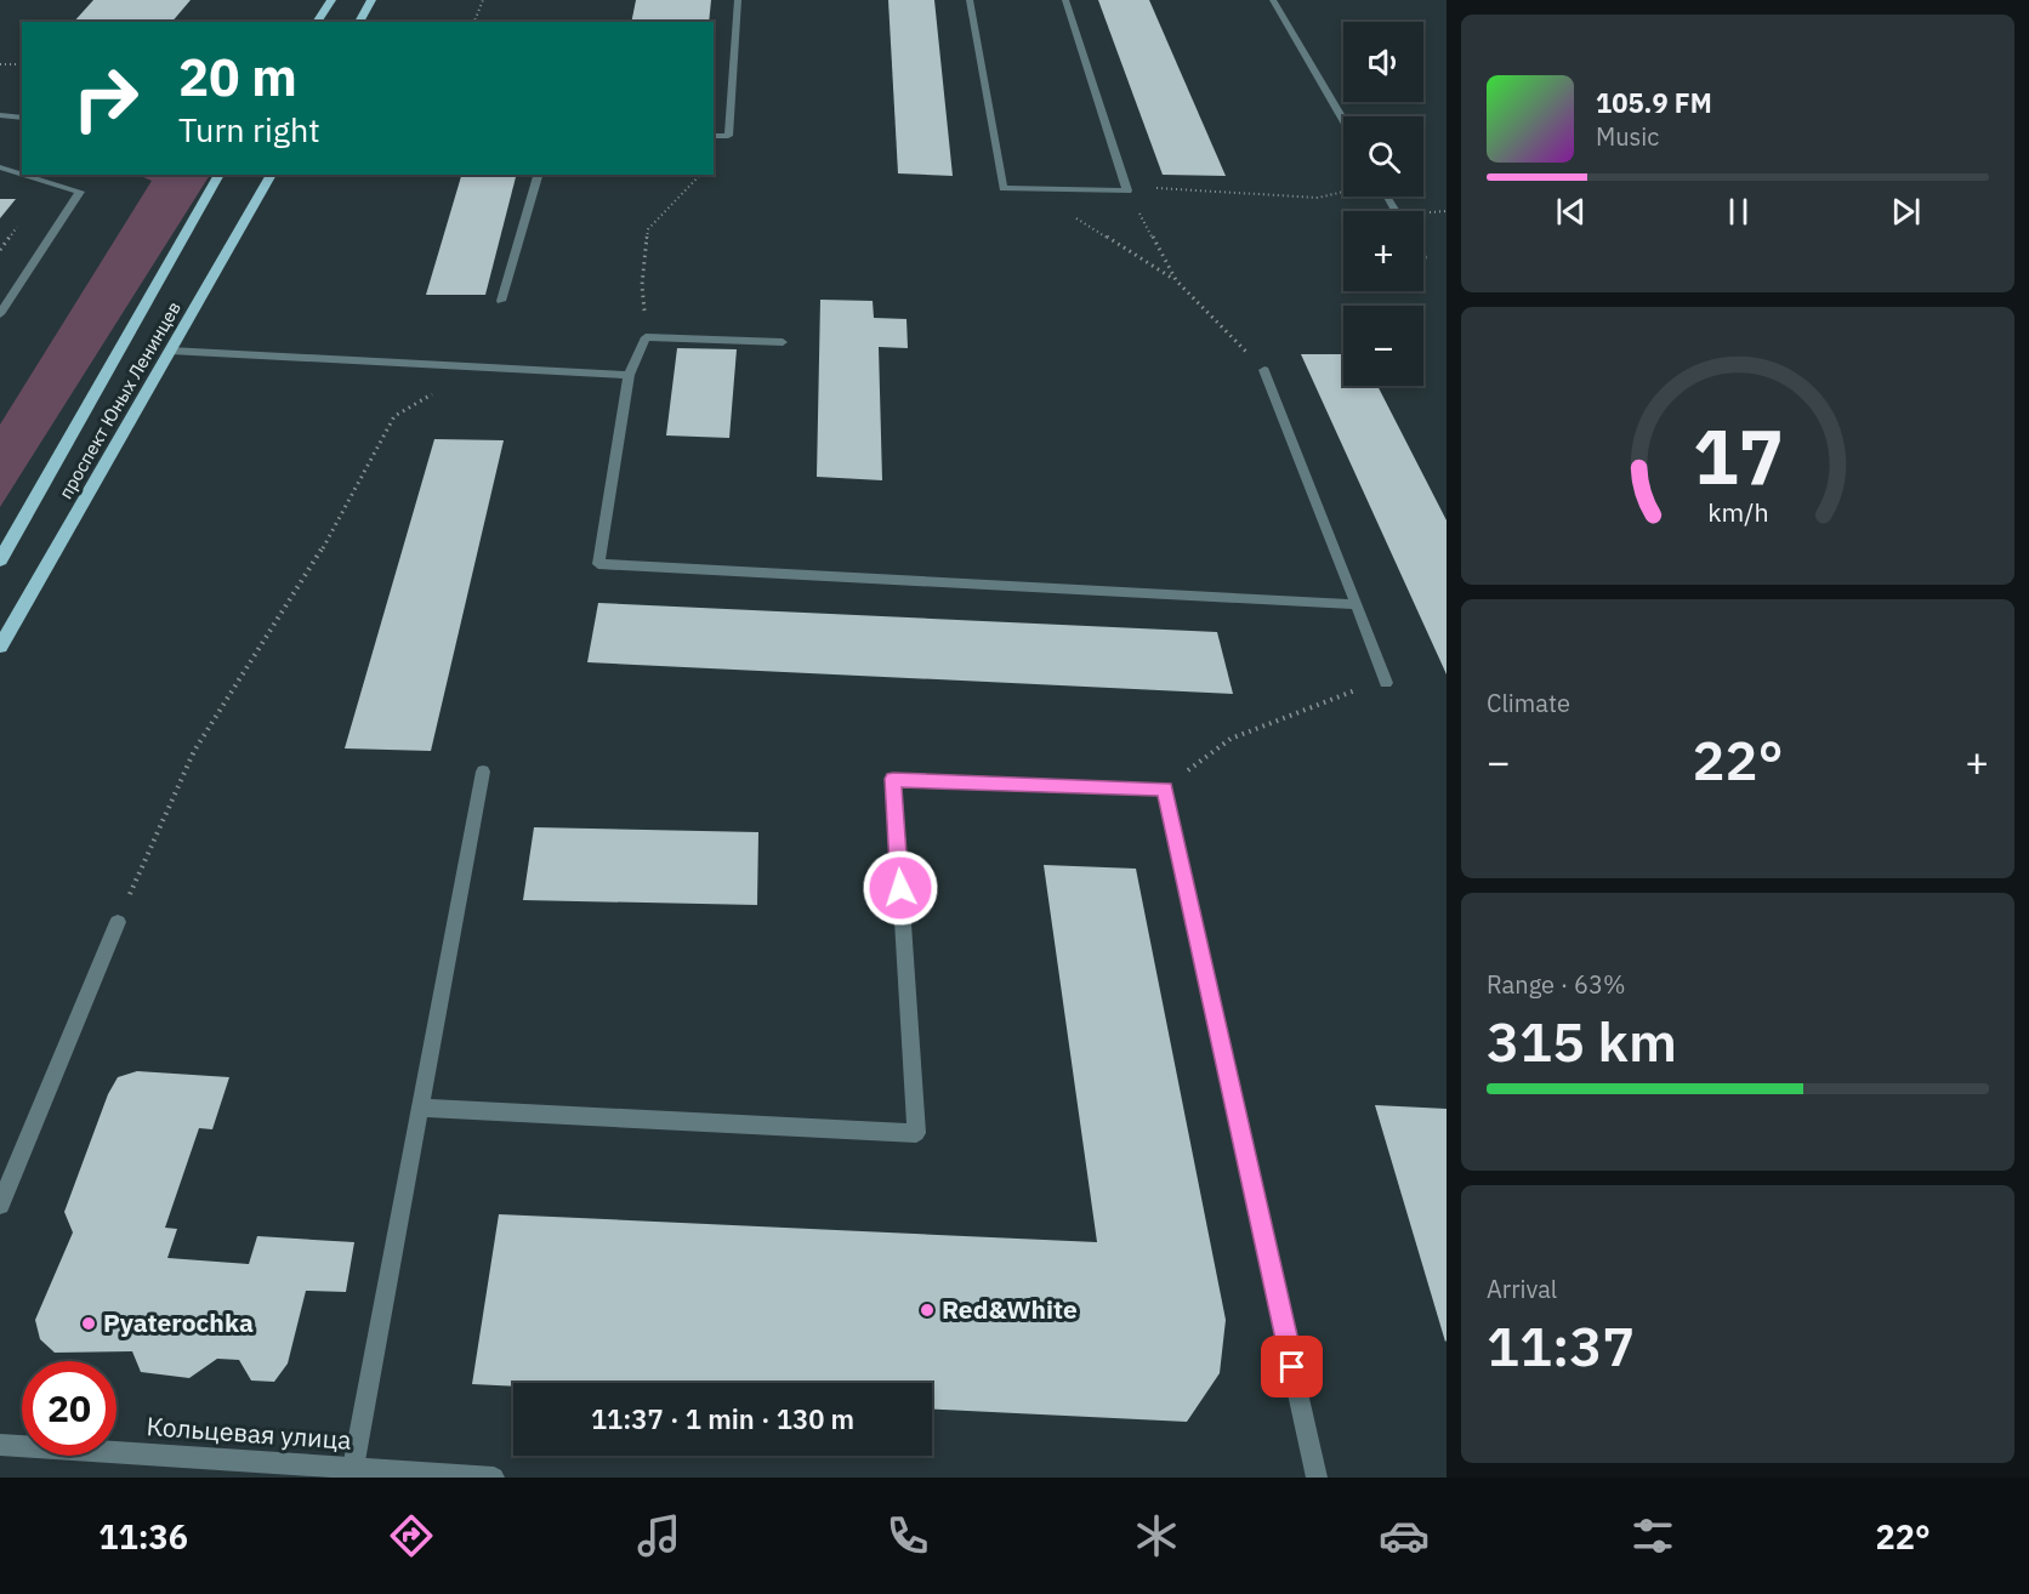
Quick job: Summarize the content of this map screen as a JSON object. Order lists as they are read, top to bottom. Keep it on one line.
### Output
{"streets":{"main road":["проспект Юных Ленинцев"],"street":["Кольцевая улица"]},"places":["Red&White","Pyaterochka"],"page":{"map_buttons":["+","−"],"turn":["20 m","Turn right"],"song":["105.9 FM","Music"],"tile":["Climate",["Range · 63%","315 km"],["Arrival","11:37"]],"heat":["−","22°","+"],"limit":"20","trip":"11:37 · 1 min · 130 m","tabs":["11:36","22°"],"gauge":["17","km/h"]}}
